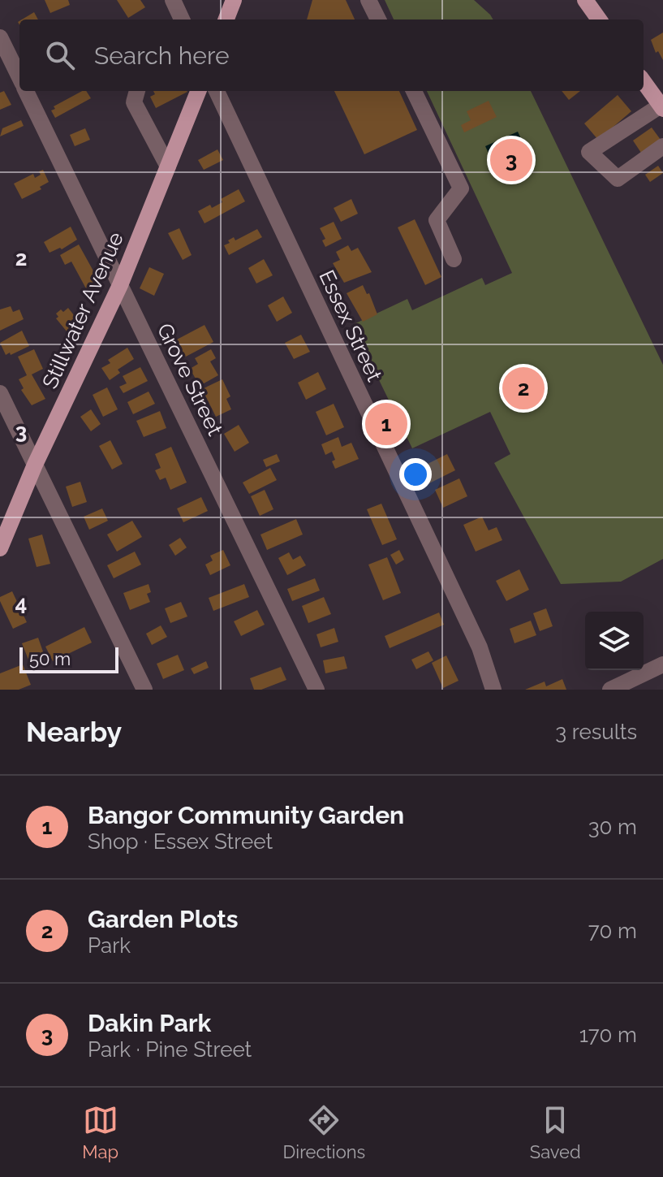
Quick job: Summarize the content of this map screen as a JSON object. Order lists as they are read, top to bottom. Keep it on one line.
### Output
{"streets":{"main road":["Stillwater Avenue"],"street":["Essex Street","Grove Street"]},"crossings":[["Stillwater Avenue","Grove Street"]],"scale_bar":"50 m","page":{"search":"Search here","pins":["3","2","1"],"scale":"50 m","heading":["Nearby","3 results"],"list":[{"mark":"1","name":"Bangor Community Garden","note":"Shop · Essex Street","value":"30 m"},{"mark":"2","name":"Garden Plots","note":"Park","value":"70 m"},{"mark":"3","name":"Dakin Park","note":"Park · Pine Street","value":"170 m"}],"nav":["Map","Directions","Saved"]},"grid":{"rows":["2","3","4"]}}
